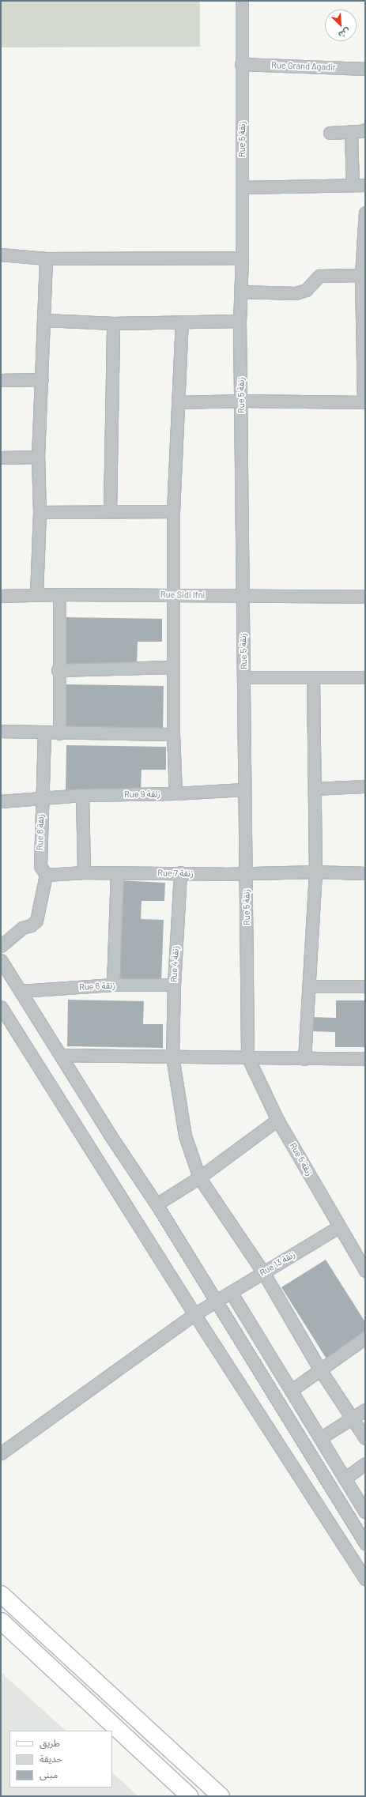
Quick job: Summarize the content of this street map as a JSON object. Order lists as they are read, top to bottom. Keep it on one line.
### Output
{"streets":{"street":["Rue Grand Agadir","Rue 5 زنقة","Rue Sidi Ifni","Rue 9 زنقة","Rue 8 زنقة","Rue 7 زنقة","Rue 4 زنقة","Rue 6 زنقة","Rue 13 زنقة"]},"crossings":[["Rue Grand Agadir","Rue 5 زنقة"],["Rue 5 زنقة","Rue Sidi Ifni"],["Rue 5 زنقة","Rue 9 زنقة"],["Rue 5 زنقة","Rue 7 زنقة"],["Rue 5 زنقة","Rue 13 زنقة"],["Rue 9 زنقة","Rue 8 زنقة"],["Rue 8 زنقة","Rue 7 زنقة"],["Rue 7 زنقة","Rue 4 زنقة"],["Rue 4 زنقة","Rue 6 زنقة"],["Rue 4 زنقة","Rue 13 زنقة"]],"legend":["طريق","حديقة","مبنى"],"north":"bottom right"}
